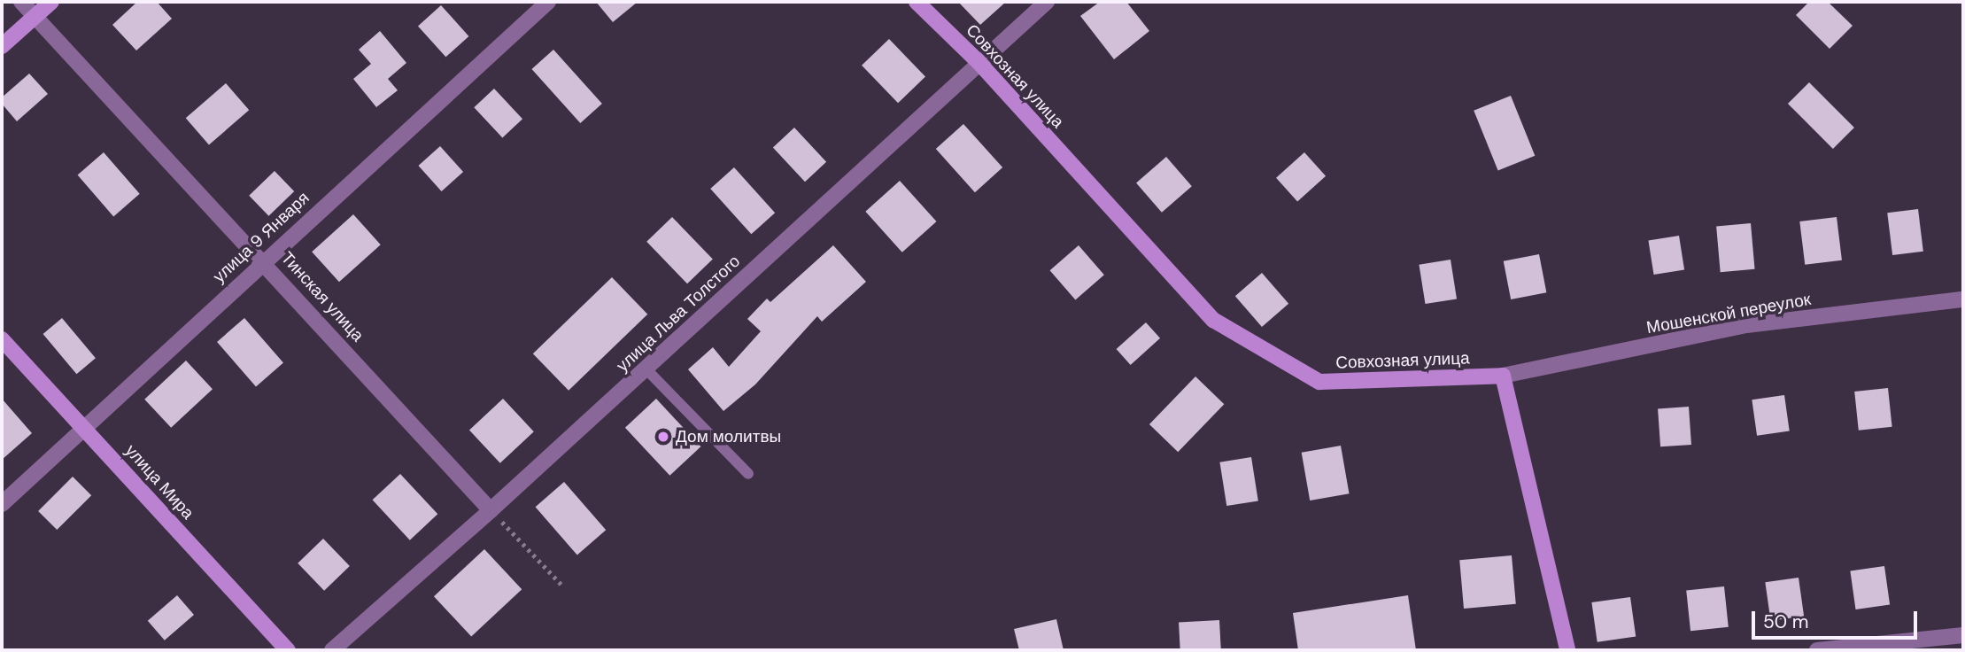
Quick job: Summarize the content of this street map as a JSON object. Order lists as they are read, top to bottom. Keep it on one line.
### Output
{"streets":{"main road":["Совхозная улица","улица Мира"],"street":["улица 9 Января","Тинская улица","улица Льва Толстого","Мошенской переулок"]},"crossings":[["Совхозная улица","улица Льва Толстого"],["Совхозная улица","Мошенской переулок"],["улица 9 Января","Тинская улица"],["улица 9 Января","улица Мира"],["Тинская улица","улица Льва Толстого"]],"places":["Дом молитвы"],"scale_bar":"50 m"}
